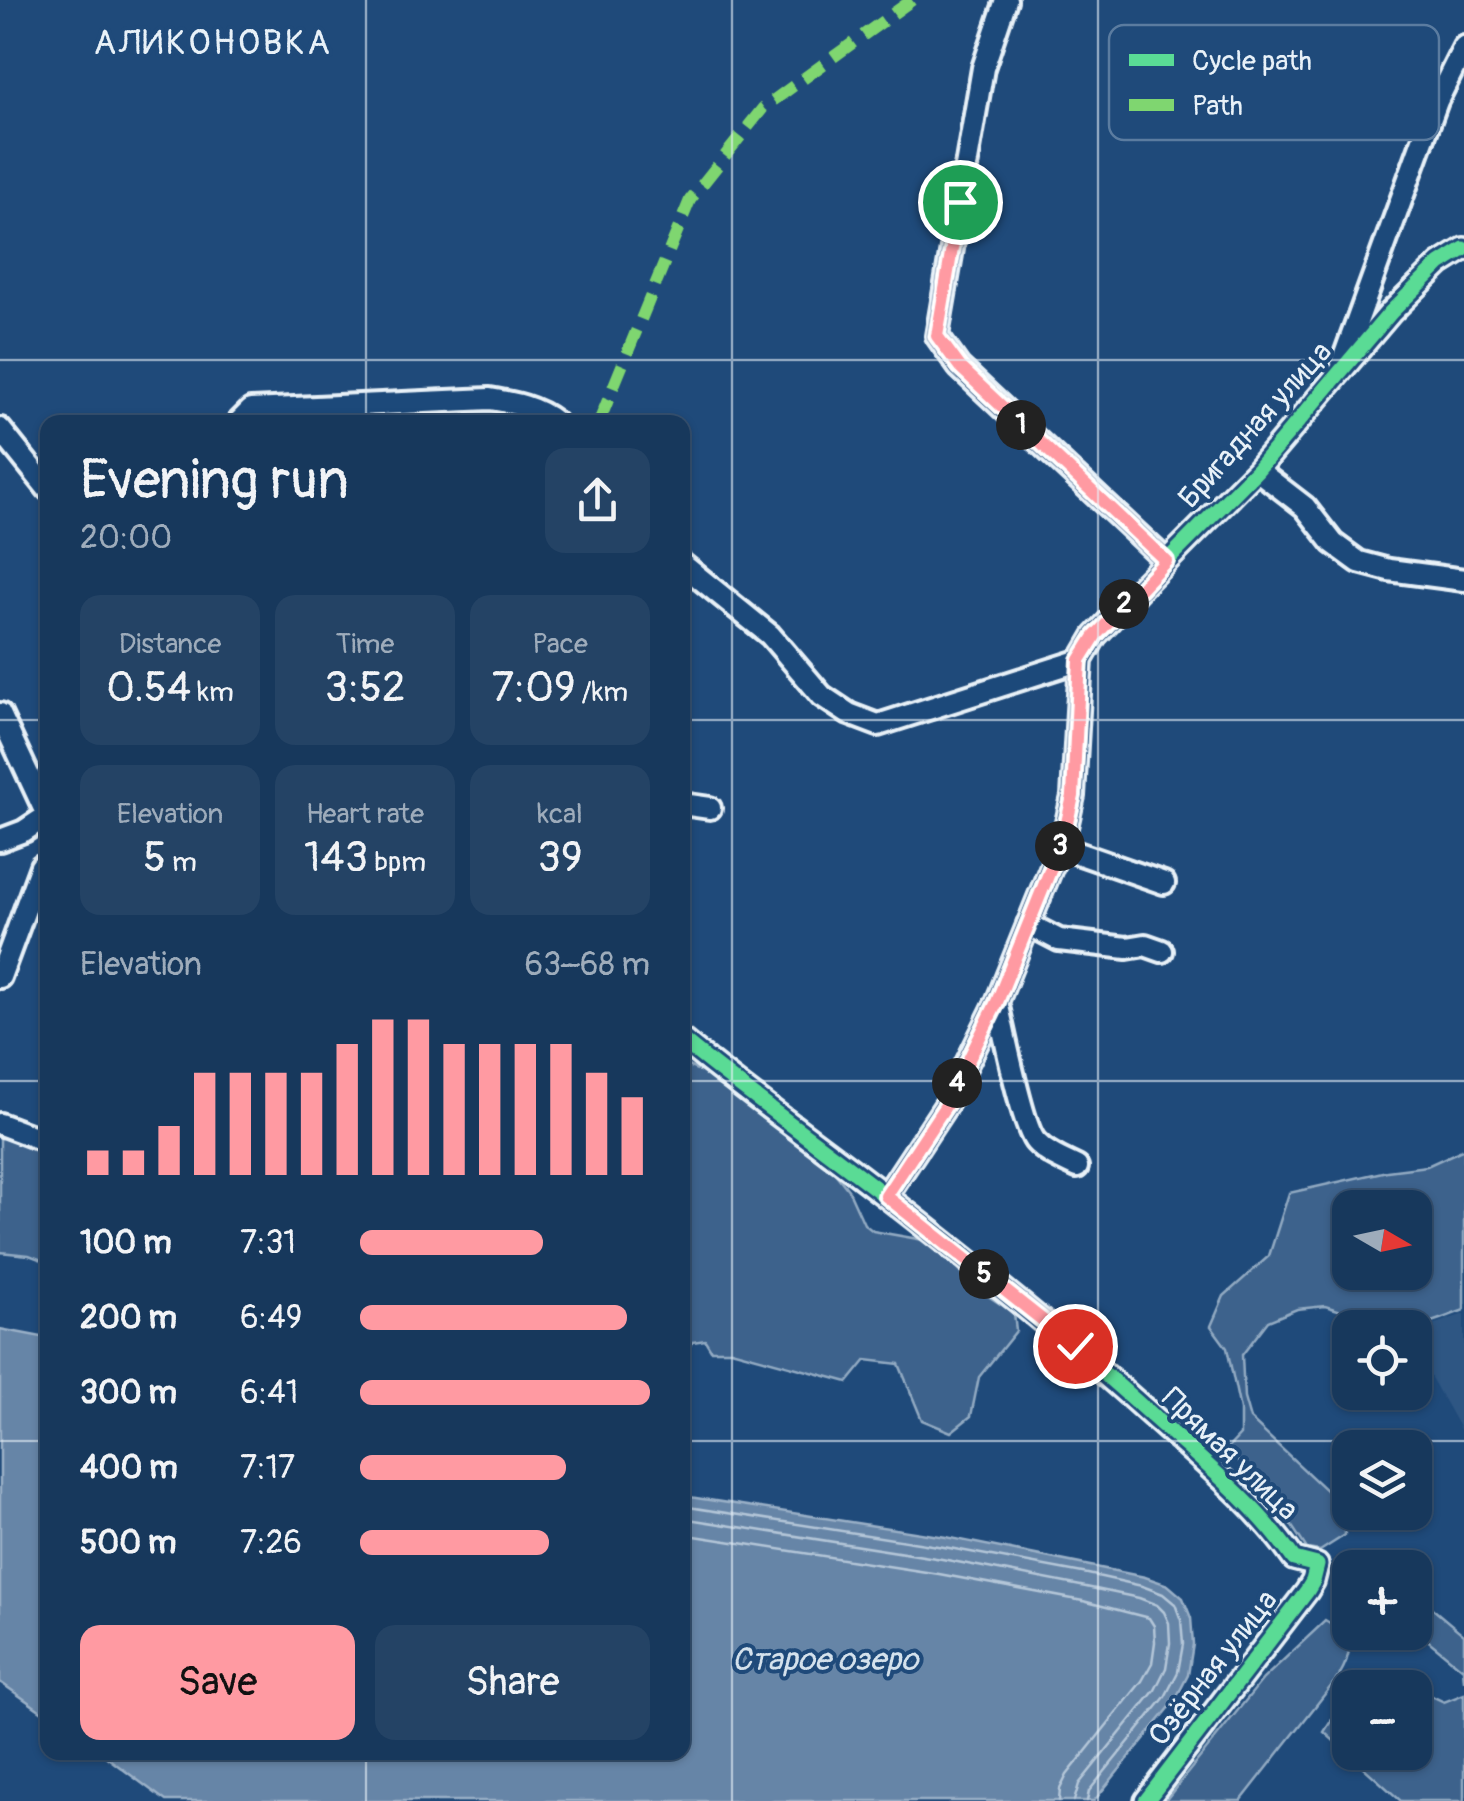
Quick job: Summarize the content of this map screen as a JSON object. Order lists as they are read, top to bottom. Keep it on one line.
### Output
{"streets":{"street":["Бригадная улица","Прямая улица","Озёрная улица"]},"crossings":[["Прямая улица","Озёрная улица"]],"districts":["АЛИКОНОВКА"],"water":["Старое озеро"],"legend":["Cycle path","Path"],"north":"right","page":{"pins":["1","2","3","4","5"],"heading":["Evening run","20:00"],"stats":[["Distance","0.54 km"],["Time","3:52"],["Pace","7:09 /km"],["Elevation","5 m"],["Heart rate","143 bpm"],["kcal","39"]],"chart":["Elevation","63–68 m"],"map_buttons":["+","−"],"list":[{"name":"100 m","note":"7:31"},{"name":"200 m","note":"6:49"},{"name":"300 m","note":"6:41"},{"name":"400 m","note":"7:17"},{"name":"500 m","note":"7:26"}],"buttons":["Save","Share"]}}
